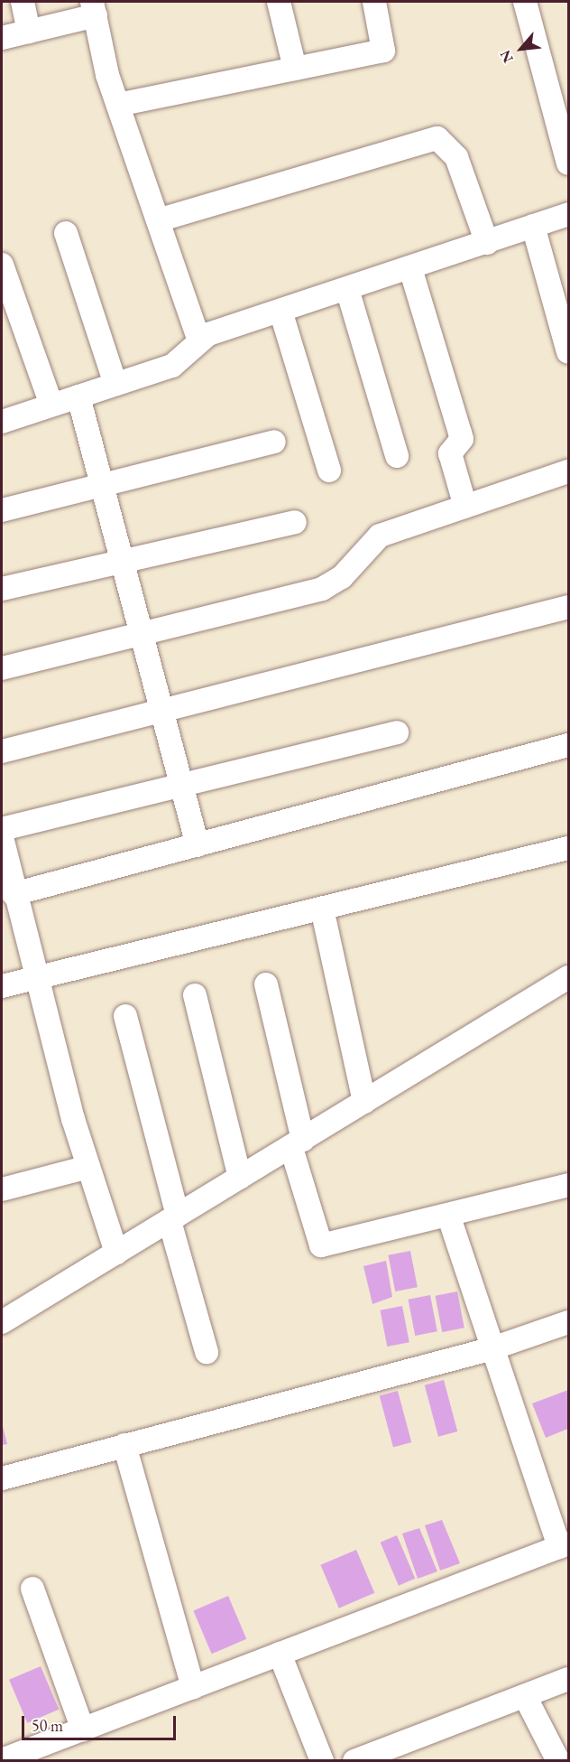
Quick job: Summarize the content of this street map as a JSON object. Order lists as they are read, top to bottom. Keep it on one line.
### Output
{"scale_bar":"50 m","north":"bottom left"}
